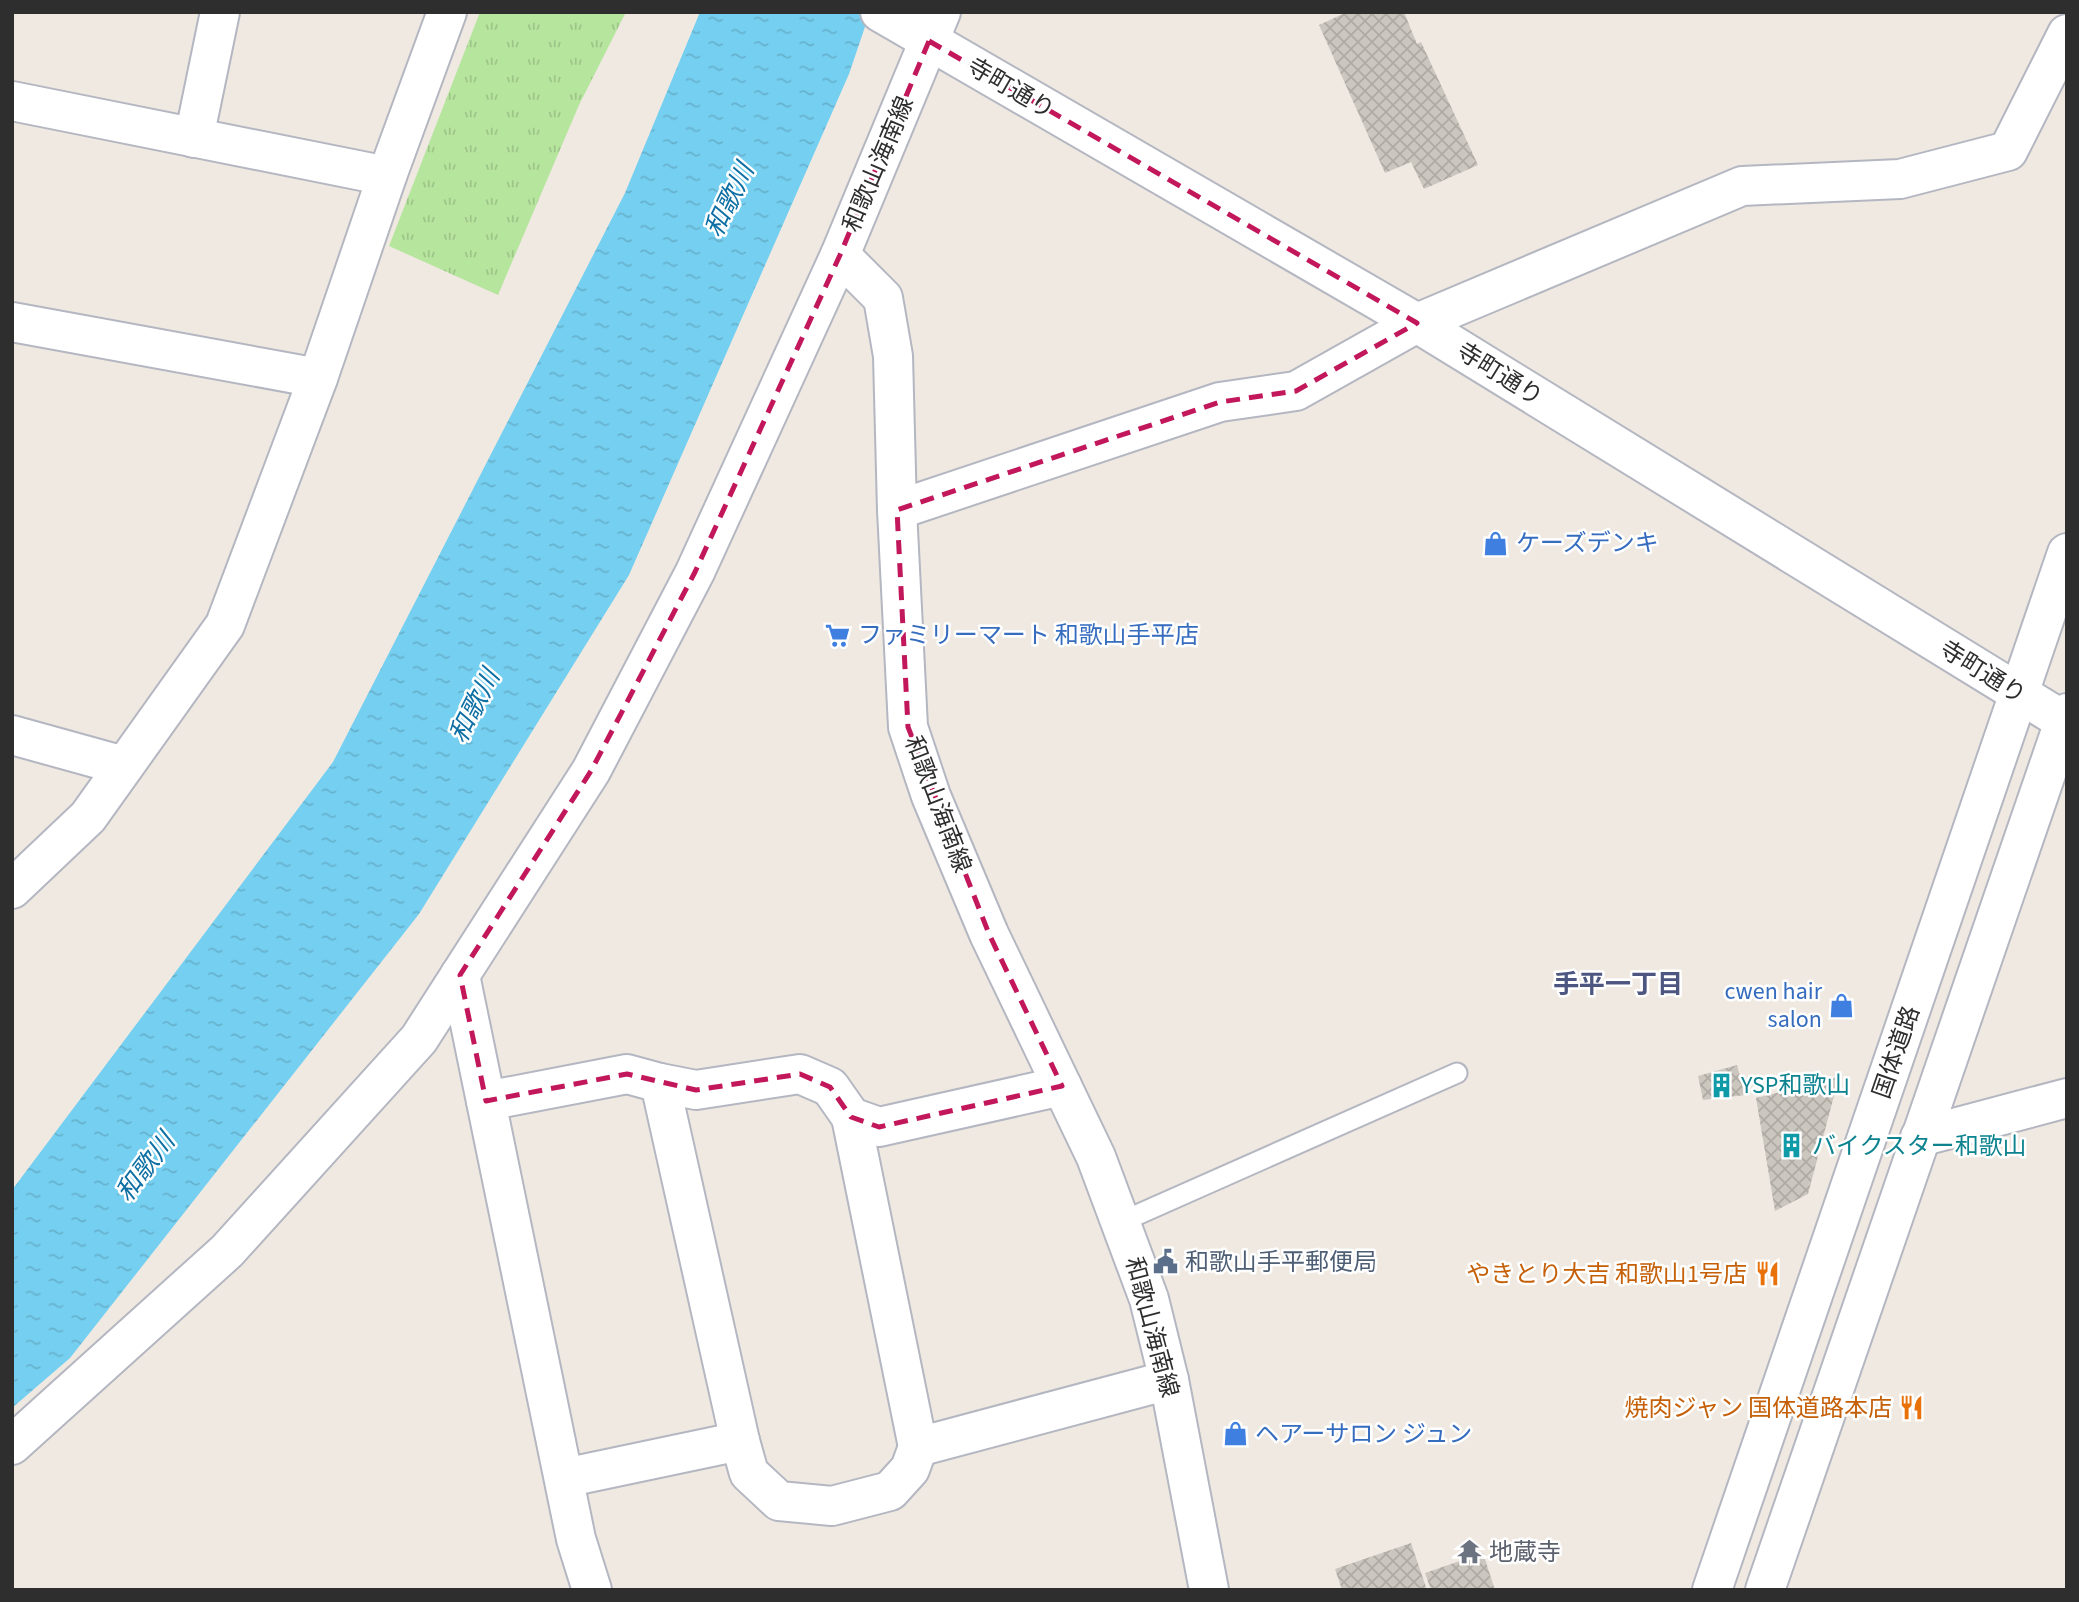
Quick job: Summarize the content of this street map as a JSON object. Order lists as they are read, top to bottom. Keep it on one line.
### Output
{"streets":{"street":["寺町通り","和歌山海南線","国体道路"]},"crossings":[["寺町通り","和歌山海南線"],["寺町通り","国体道路"]],"districts":["手平一丁目"],"water":["和歌川"],"places":{"shop":["ケーズデンキ","cwen hair salon","ヘアーサロン ジュン"],"supermarket":["ファミリーマート 和歌山手平店"],"building":["YSP和歌山","バイクスター和歌山"],"public building":["和歌山手平郵便局"],"restaurant":["やきとり大吉 和歌山1号店","焼肉ジャン 国体道路本店"],"temple":["地蔵寺"]}}
